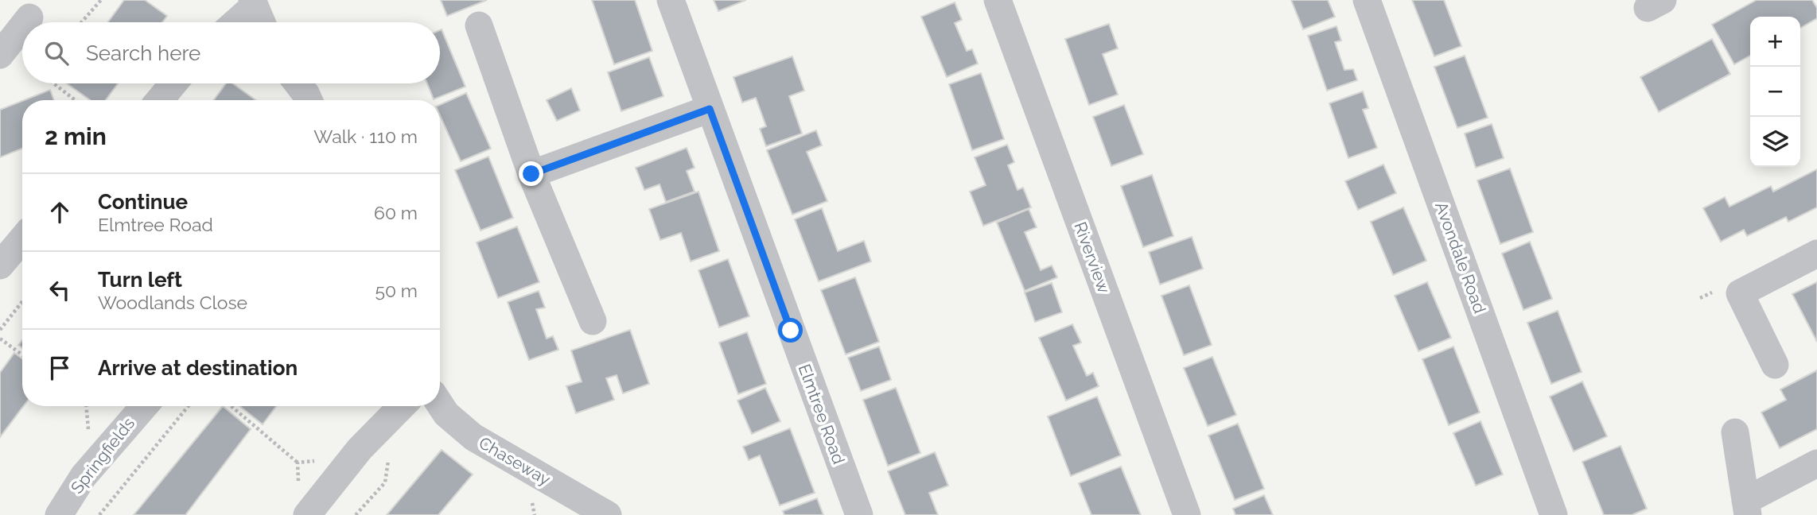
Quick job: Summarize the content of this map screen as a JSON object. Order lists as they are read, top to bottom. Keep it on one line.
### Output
{"streets":{"street":["Riverview","Avondale Road","Elmtree Road","Springfields","Chaseway"]},"page":{"map_buttons":["+","−"],"search":"Search here","heading":["2 min","Walk · 110 m"],"list":[["Continue","Elmtree Road","60 m"],["Turn left","Woodlands Close","50 m"],"Arrive at destination"]}}
